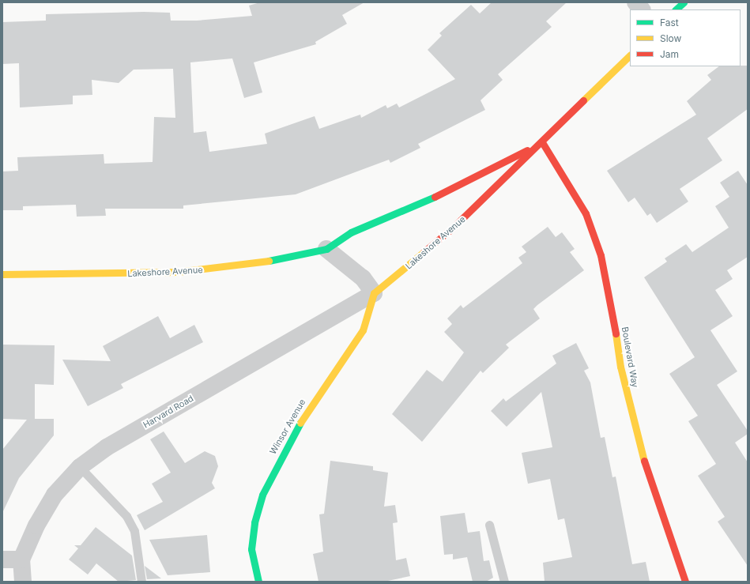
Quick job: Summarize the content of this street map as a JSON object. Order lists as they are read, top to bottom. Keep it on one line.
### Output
{"streets":{"street":["Lakeshore Avenue","Boulevard Way","Harvard Road","Winsor Avenue"]},"crossings":[["Lakeshore Avenue","Boulevard Way"],["Lakeshore Avenue","Harvard Road"],["Lakeshore Avenue","Winsor Avenue"],["Harvard Road","Winsor Avenue"]],"legend":["Fast","Slow","Jam"]}
